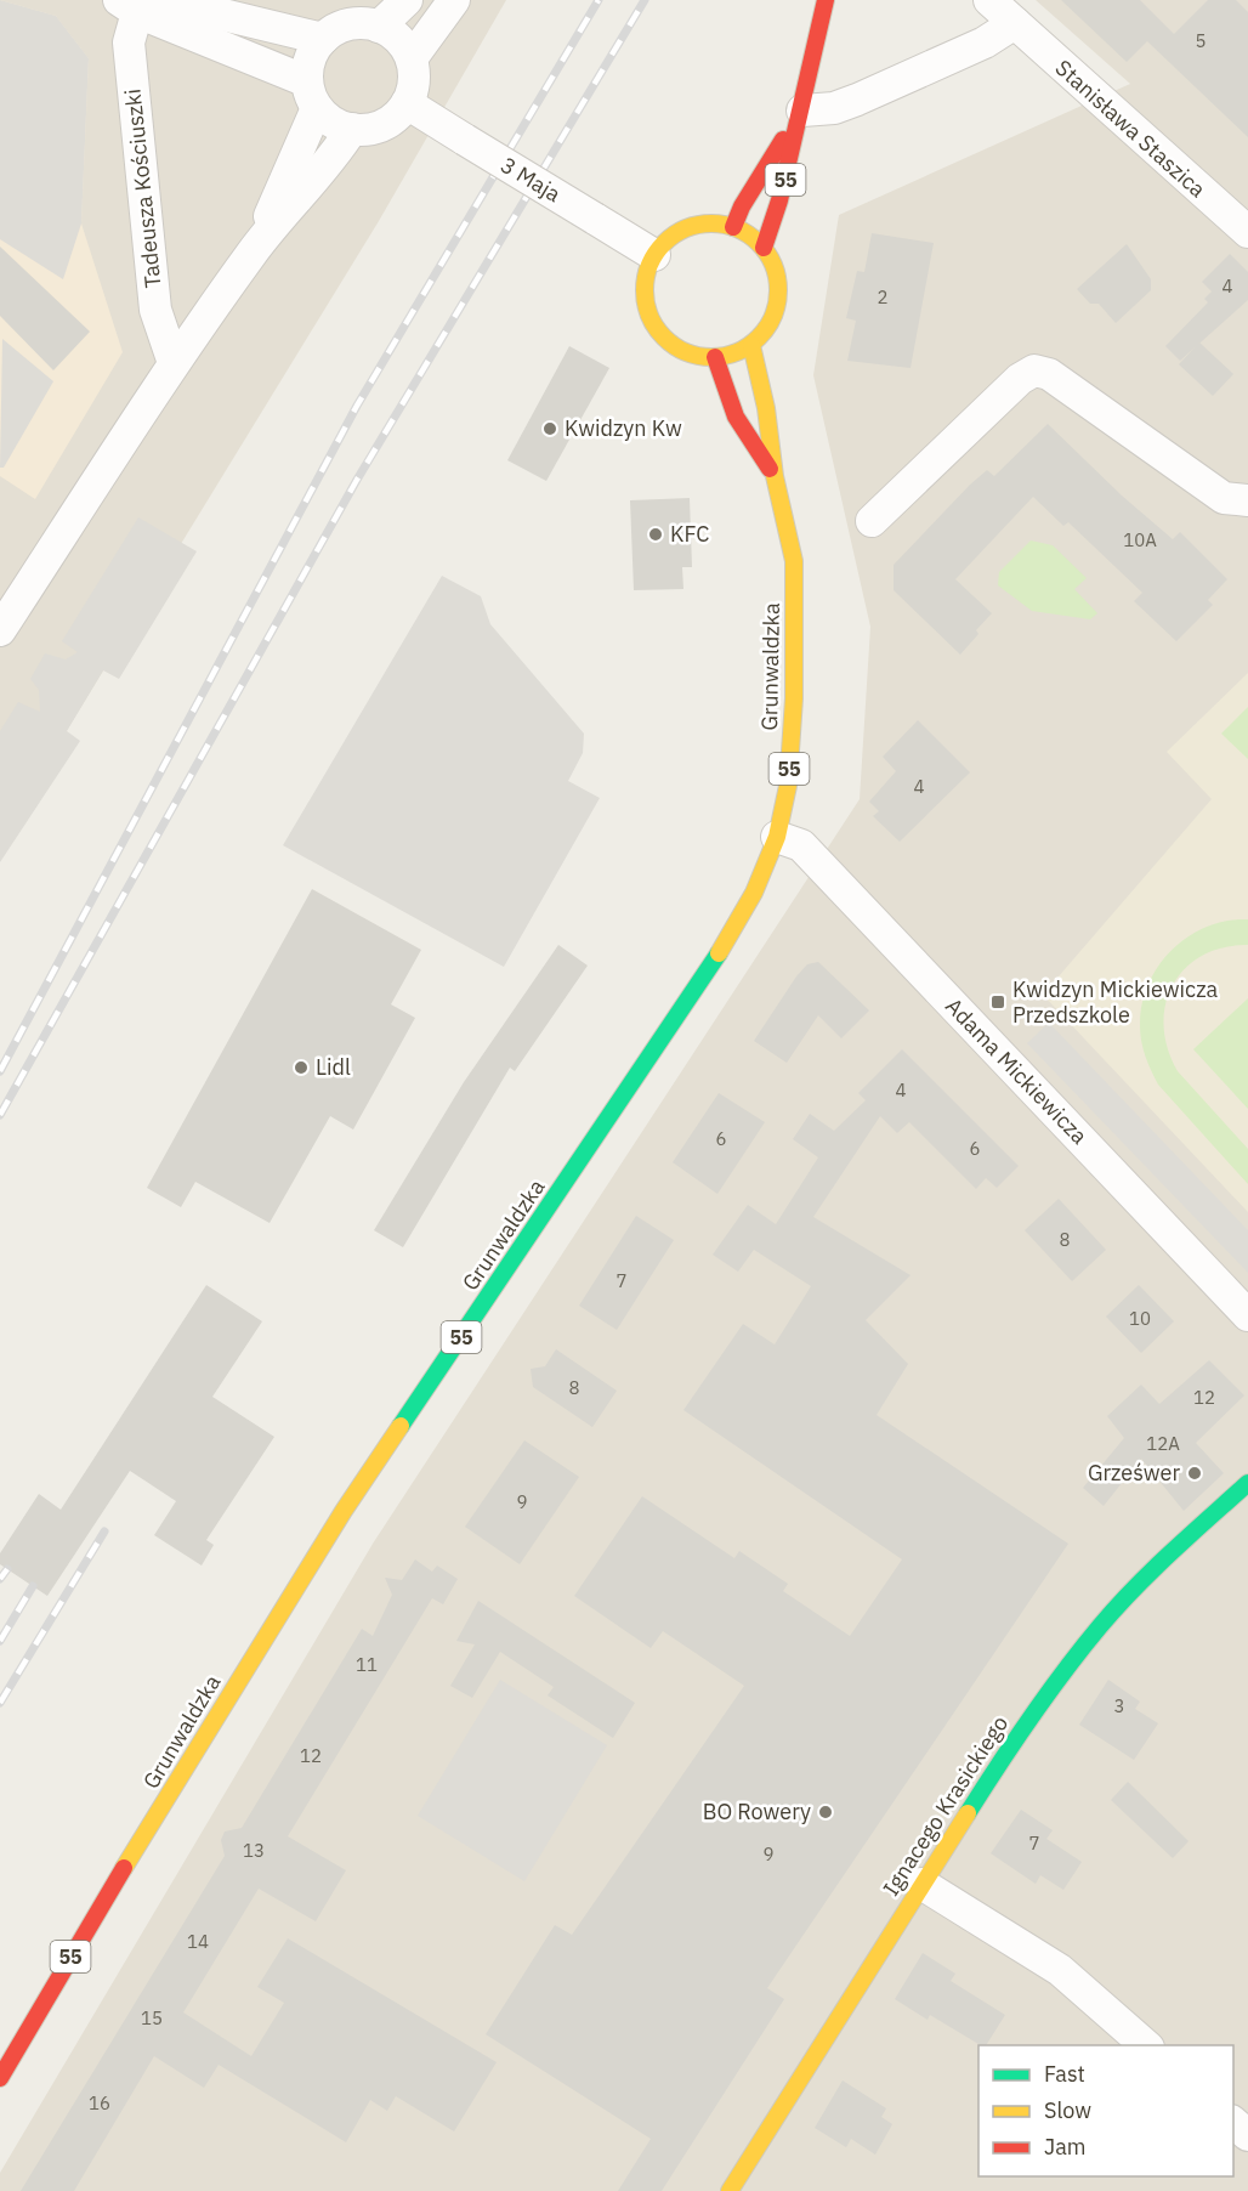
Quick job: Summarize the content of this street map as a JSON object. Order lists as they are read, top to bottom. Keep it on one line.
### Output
{"streets":{"main road":["55","Grunwaldzka","Ignacego Krasickiego"],"street":["Stanisława Staszica","3 Maja","Tadeusza Kościuszki","Adama Mickiewicza"]},"crossings":[["3 Maja","55"],["3 Maja","Grunwaldzka"],["55","Grunwaldzka"],["Grunwaldzka","Adama Mickiewicza"]],"places":{"other":["Kwidzyn Kw","KFC","Lidl","Grześwer","BO Rowery"],"transit":["Kwidzyn Mickiewicza Przedszkole"]},"house_numbers":["5","4","2","10A","4","4","6","6","8","7","10","8","12","12A","9","11","3","12","7","13","9","14","15","16"],"legend":["Fast","Slow","Jam"]}
